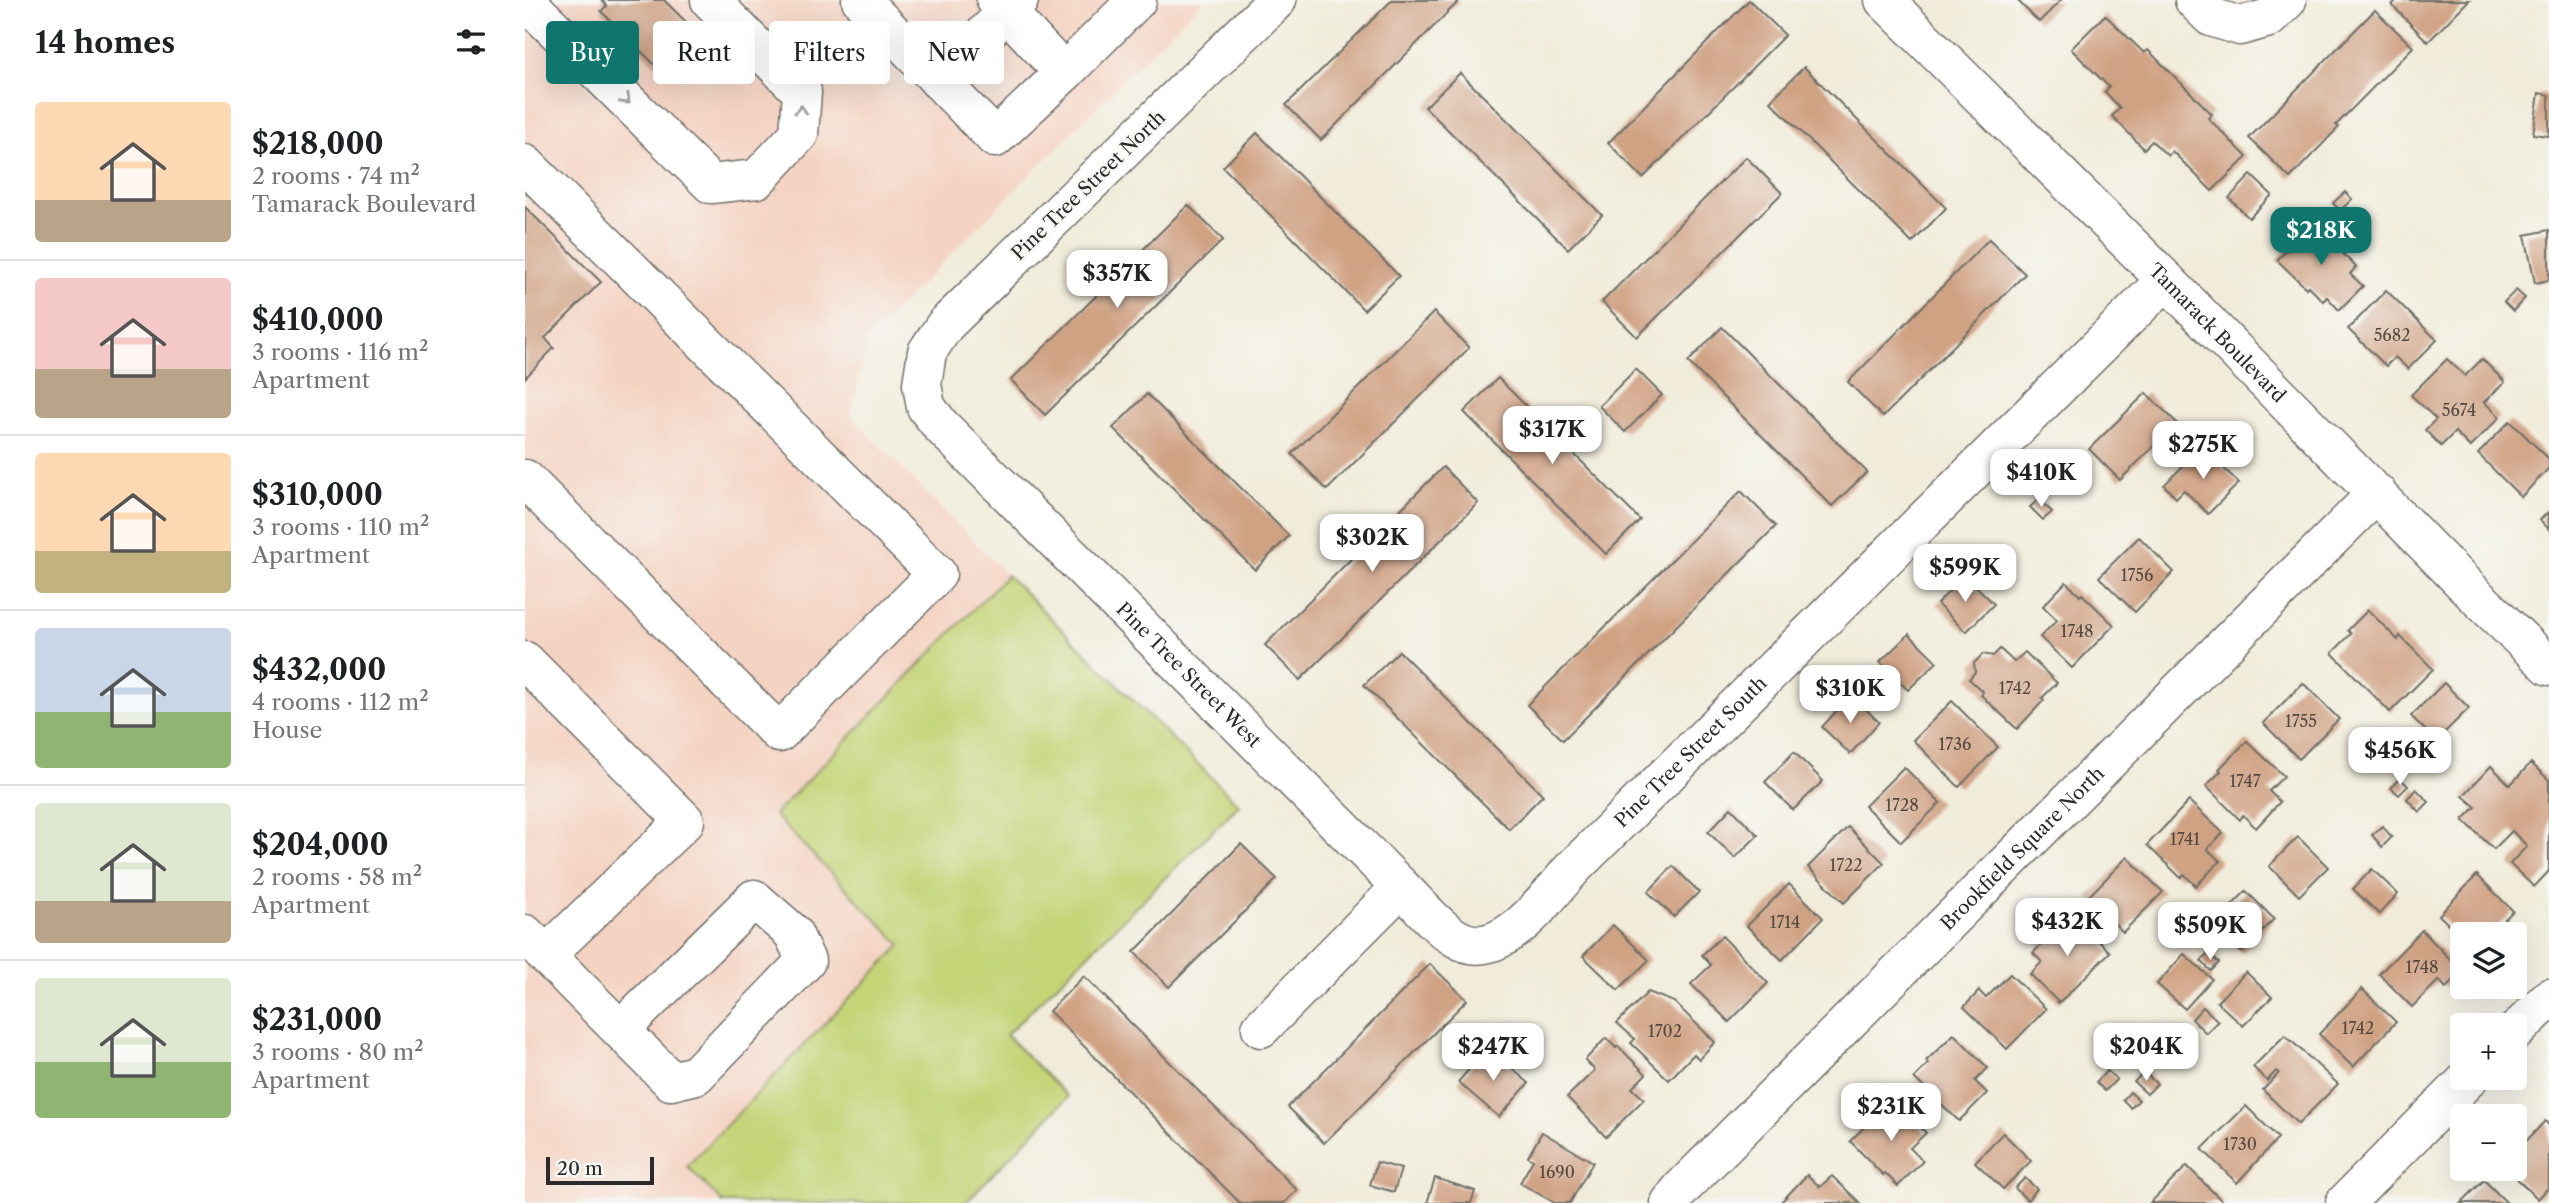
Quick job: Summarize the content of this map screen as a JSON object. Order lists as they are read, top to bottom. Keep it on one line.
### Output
{"streets":{"street":["Pine Tree Street North","Tamarack Boulevard","Pine Tree Street West","Pine Tree Street South","Brookfield Square North"]},"crossings":[["Pine Tree Street North","Pine Tree Street West"],["Tamarack Boulevard","Pine Tree Street South"],["Tamarack Boulevard","Brookfield Square North"],["Pine Tree Street West","Pine Tree Street South"]],"house_numbers":["5682","5674","1756","1748","1742","1755","1736","1747","1728","1741","1722","1714","1748","1742","1702","1730","1690"],"scale_bar":"20 m","page":{"heading":"14 homes","chip":["Buy","Rent","Filters","New"],"list":[{"name":"$218,000","note":"2 rooms · 74 m² · Tamarack Boulevard"},{"name":"$410,000","note":"3 rooms · 116 m² · Apartment"},{"name":"$310,000","note":"3 rooms · 110 m² · Apartment"},{"name":"$432,000","note":"4 rooms · 112 m² · House"},{"name":"$204,000","note":"2 rooms · 58 m² · Apartment"},{"name":"$231,000","note":"3 rooms · 80 m² · Apartment"}],"price":["$218K","$357K","$317K","$275K","$410K","$302K","$599K","$310K","$456K","$432K","$509K","$247K","$204K","$231K"],"map_buttons":["+","−"],"scale":"20 m"}}
